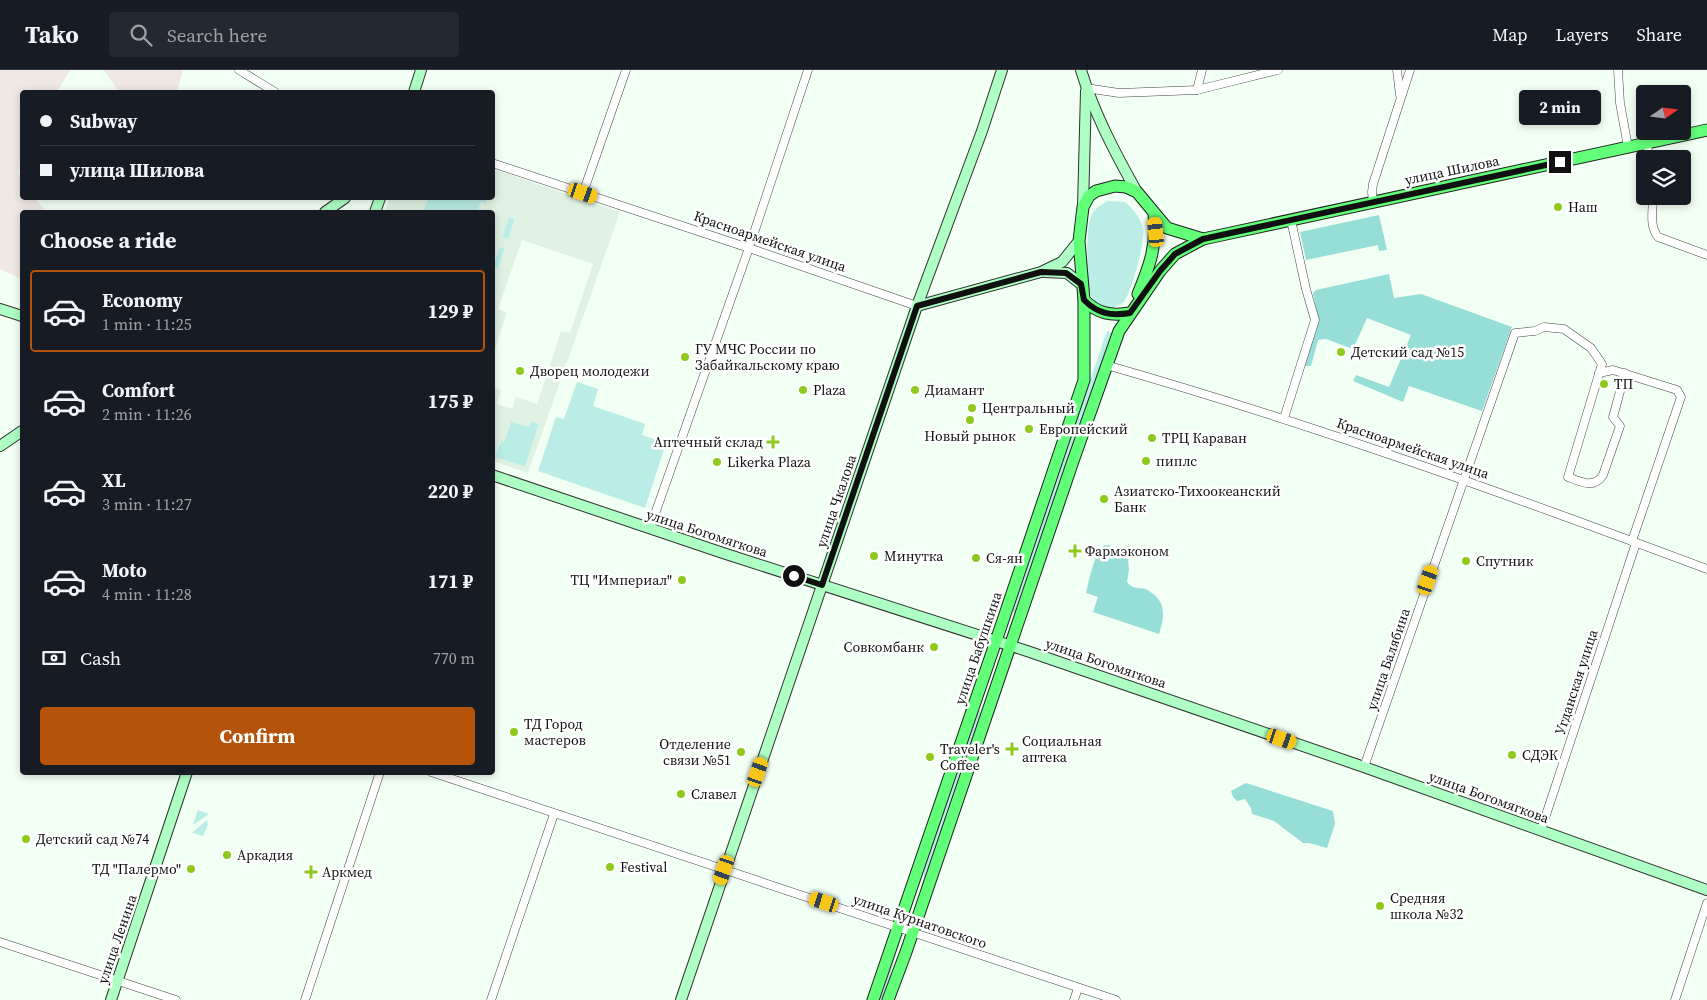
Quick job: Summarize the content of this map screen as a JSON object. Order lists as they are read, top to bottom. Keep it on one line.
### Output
{"streets":{"main road":["улица Шилова","улица Чкалова","улица Богомягкова","улица Бабушкина","улица Ленина"],"street":["Красноармейская улица","улица Балябина","Угданская улица","улица Курнатовского"]},"crossings":[["Красноармейская улица","улица Чкалова"],["Красноармейская улица","улица Балябина"],["Красноармейская улица","Угданская улица"],["улица Чкалова","улица Богомягкова"],["улица Чкалова","улица Курнатовского"],["улица Богомягкова","улица Бабушкина"],["улица Богомягкова","улица Балябина"],["улица Богомягкова","Угданская улица"],["улица Бабушкина","улица Курнатовского"],["улица Балябина","Угданская улица"]],"places":{"other":["Наш","Детский сад №15","ГУ МЧС России по Забайкальскому краю","Дворец молодежи","ТП","Plaza","Диамант","Центральный","Новый рынок","Европейский","ТРЦ Караван","пиплс","Likerka Plaza","Азиатско-Тихоокеанский Банк","Минутка","Ся-ян","Спутник","ТЦ \"Империал\"","Совкомбанк","ТД Город мастеров","Отделение связи №51","СДЭК","Traveler's Coffee","Славел","Детский сад №74","Аркадия","Festival","ТД \"Палермо\"","Средняя школа №32"],"health":["Аптечный склад","Фармэконом","Социальная аптека","Аркмед"]},"north":"right","page":{"header":"Tako","search":"Search here","nav":["Map","Layers","Share"],"bubble":"2 min","banner":["Subway","улица Шилова"],"heading":"Choose a ride","list":[{"name":"Economy","note":"1 min · 11:25","value":"129 ₽"},{"name":"Comfort","note":"2 min · 11:26","value":"175 ₽"},{"name":"XL","note":"3 min · 11:27","value":"220 ₽"},{"name":"Moto","note":"4 min · 11:28","value":"171 ₽"}],"pay":["Cash","770 m"],"buttons":"Confirm"}}
